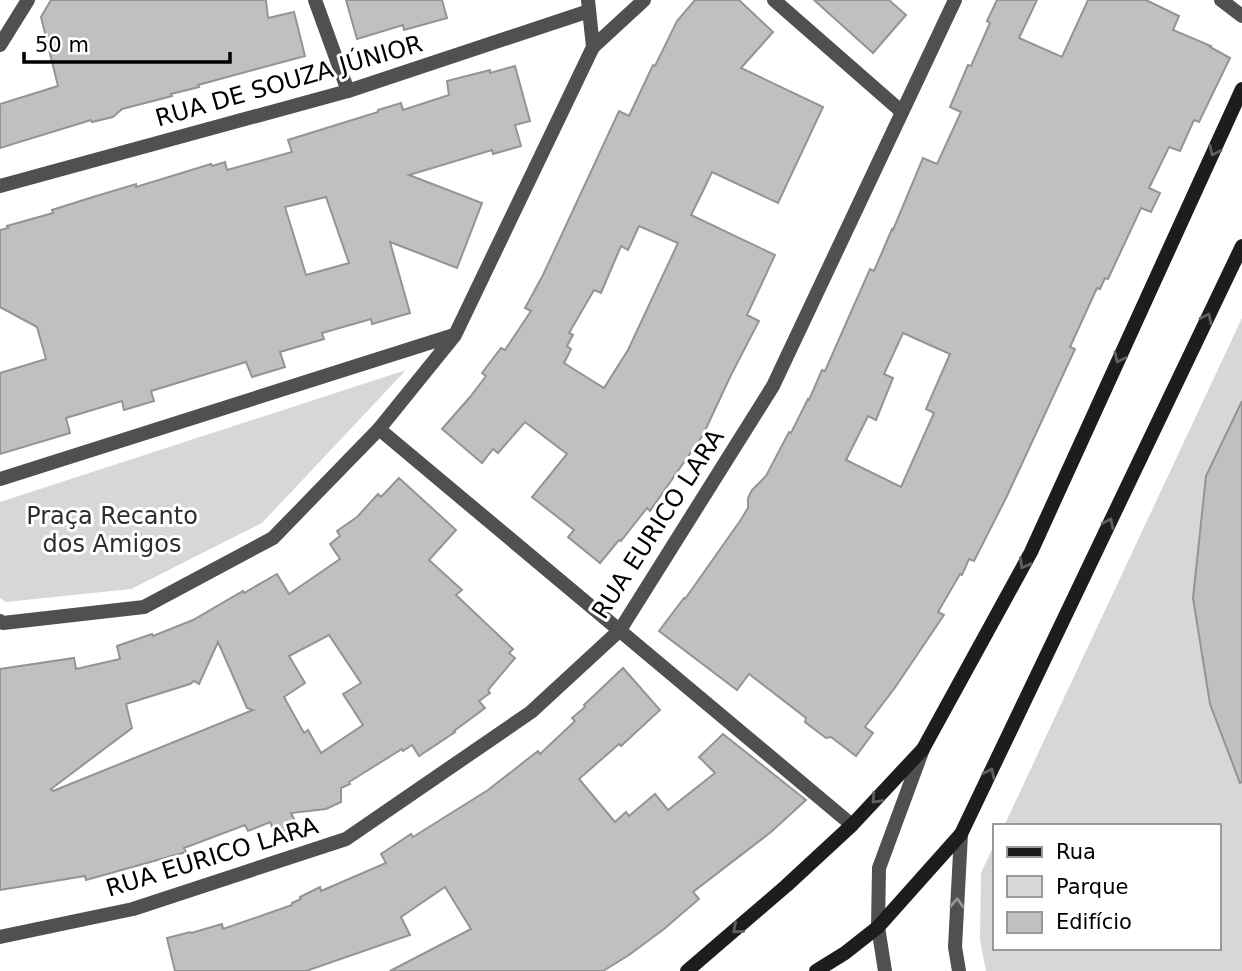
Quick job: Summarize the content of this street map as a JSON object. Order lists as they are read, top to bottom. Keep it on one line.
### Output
{"streets":{"street":["RUA DE SOUZA JÚNIOR","RUA EURICO LARA"]},"parks":["Praça Recanto dos Amigos"],"legend":["Rua","Parque","Edifício"],"scale_bar":"50 m"}
